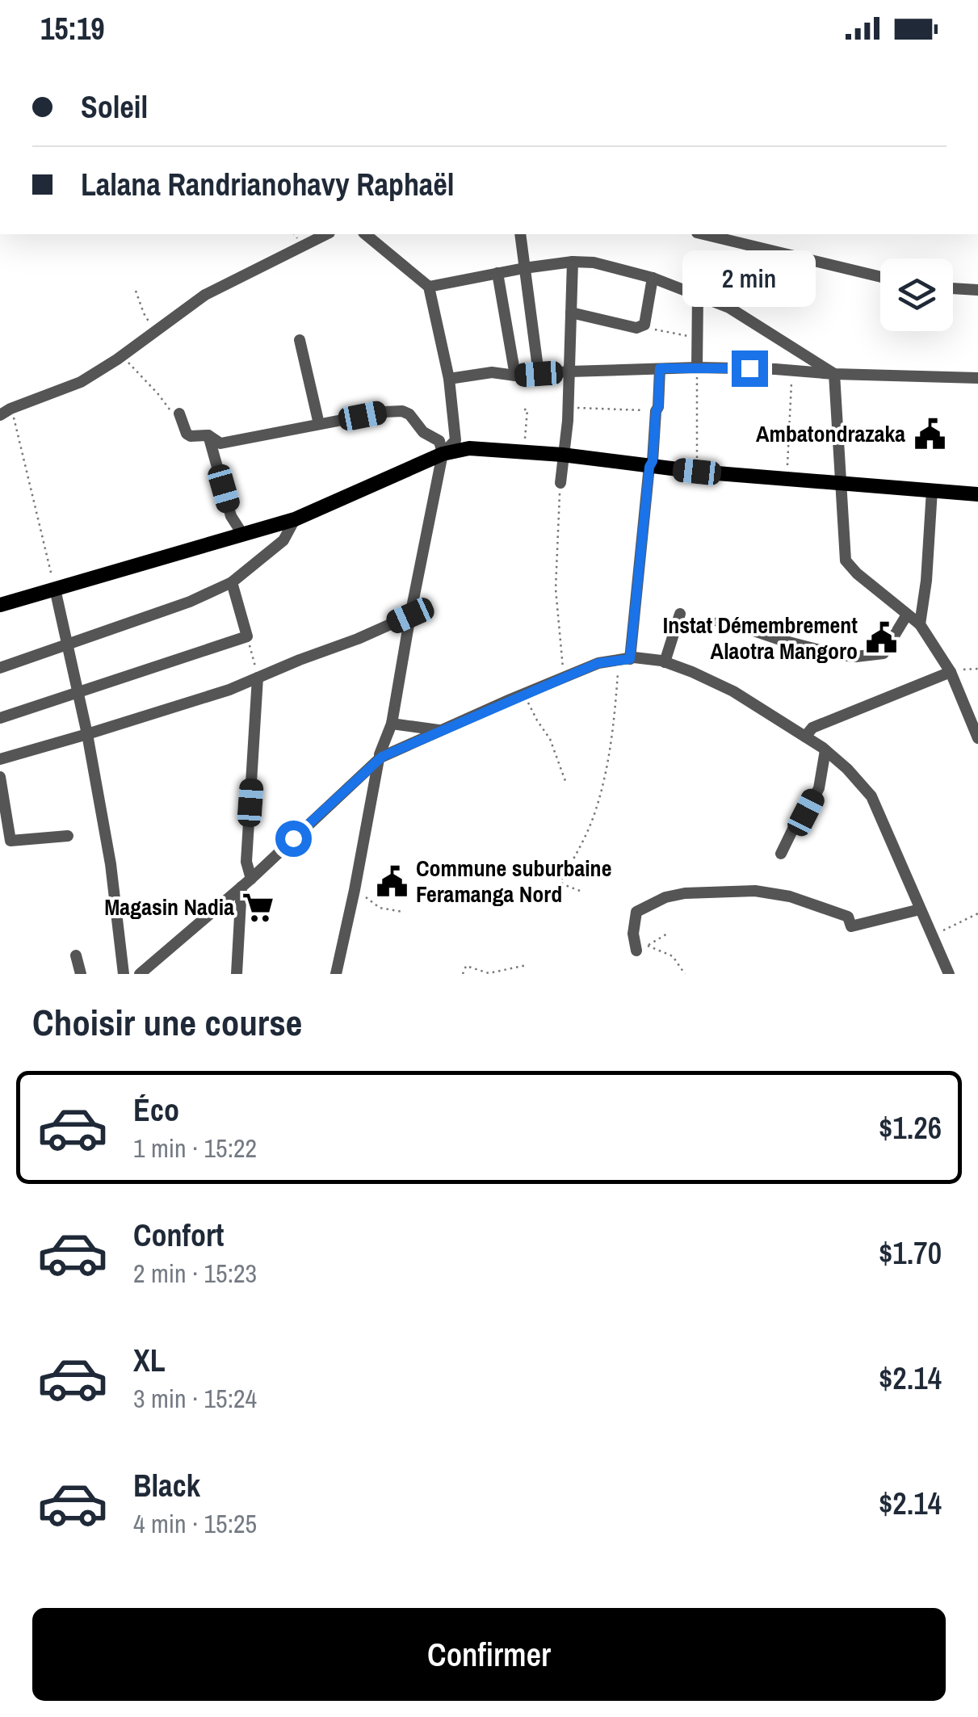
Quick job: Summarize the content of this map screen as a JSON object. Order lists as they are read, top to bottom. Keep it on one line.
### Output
{"places":{"public building":["Ambatondrazaka","Instat Démembrement Alaotra Mangoro","Commune suburbaine Feramanga Nord"],"supermarket":["Magasin Nadia"]},"page":{"status":"15:19","banner":["Soleil","Lalana Randrianohavy Raphaël"],"bubble":"2 min","heading":"Choisir une course","list":[{"name":"Éco","note":"1 min · 15:22","value":"$1.26"},{"name":"Confort","note":"2 min · 15:23","value":"$1.70"},{"name":"XL","note":"3 min · 15:24","value":"$2.14"},{"name":"Black","note":"4 min · 15:25","value":"$2.14"}],"buttons":"Confirmer"}}
